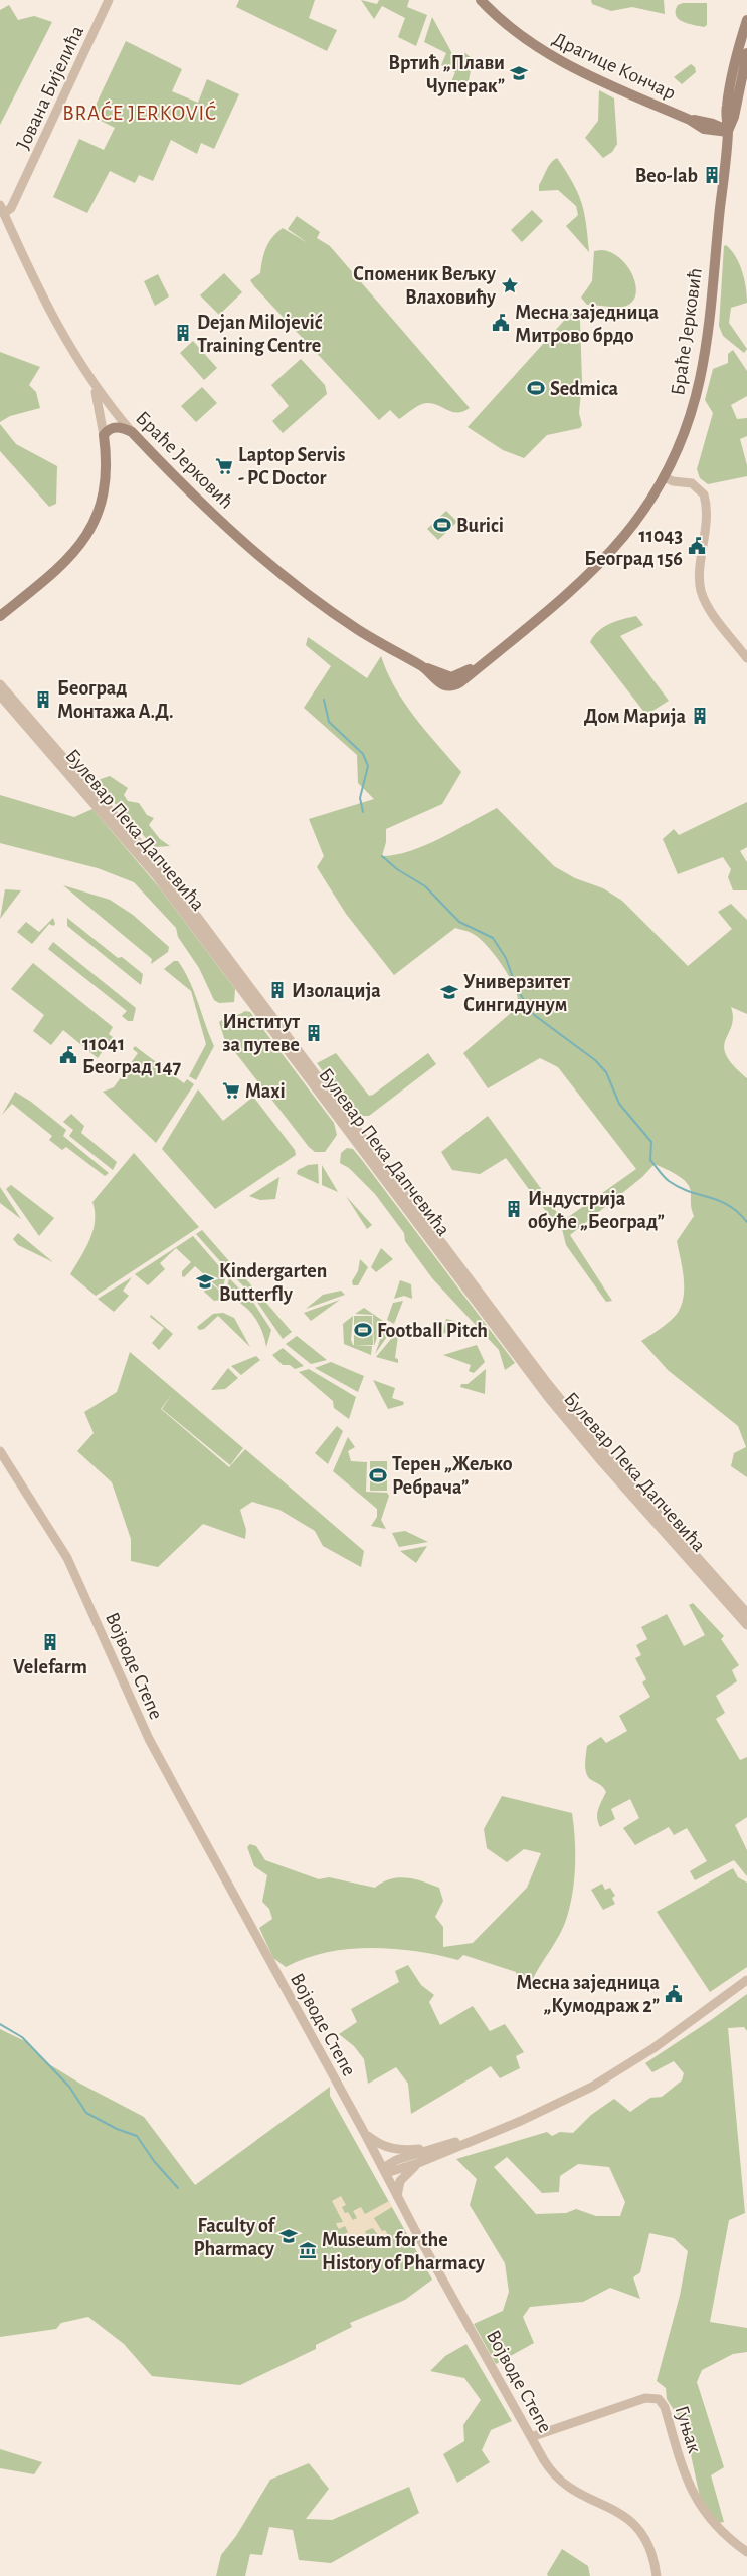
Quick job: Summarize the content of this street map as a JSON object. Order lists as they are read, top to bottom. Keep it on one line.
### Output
{"streets":{"main road":["Драгице Кончар","Браће Јерковић"],"street":["Јована Бијелића","Булевар Пека Дапчевића","Војводе Степе","Гуњак"]},"crossings":[["Драгице Кончар","Браће Јерковић"],["Јована Бијелића","Браће Јерковић"],["Војводе Степе","Гуњак"]],"districts":["BRAĆE JERKOVIĆ"],"places":{"school or university":["Вртић „Плави Чуперак”","Универзитет Сингидунум","Kindergarten Butterfly","Faculty of Pharmacy"],"building":["Beo-lab","Dejan Milojević Training Centre","Београд Монтажа А.Д.","Дом Марија","Изолација","Институт за путеве","Индустрија обуће „Београд”","Velefarm"],"place":["Споменик Вељку Влаховићу"],"public building":["Месна заједница Митрово брдо","11043 Београд 156","11041 Београд 147","Месна заједница „Кумодраж 2”"],"sports":["Sedmica","Burici","Football Pitch","Терен „Жељко Ребрача”"],"supermarket":["Laptop Servis - PC Doctor","Maxi"],"museum":["Museum for the History of Pharmacy"]}}
